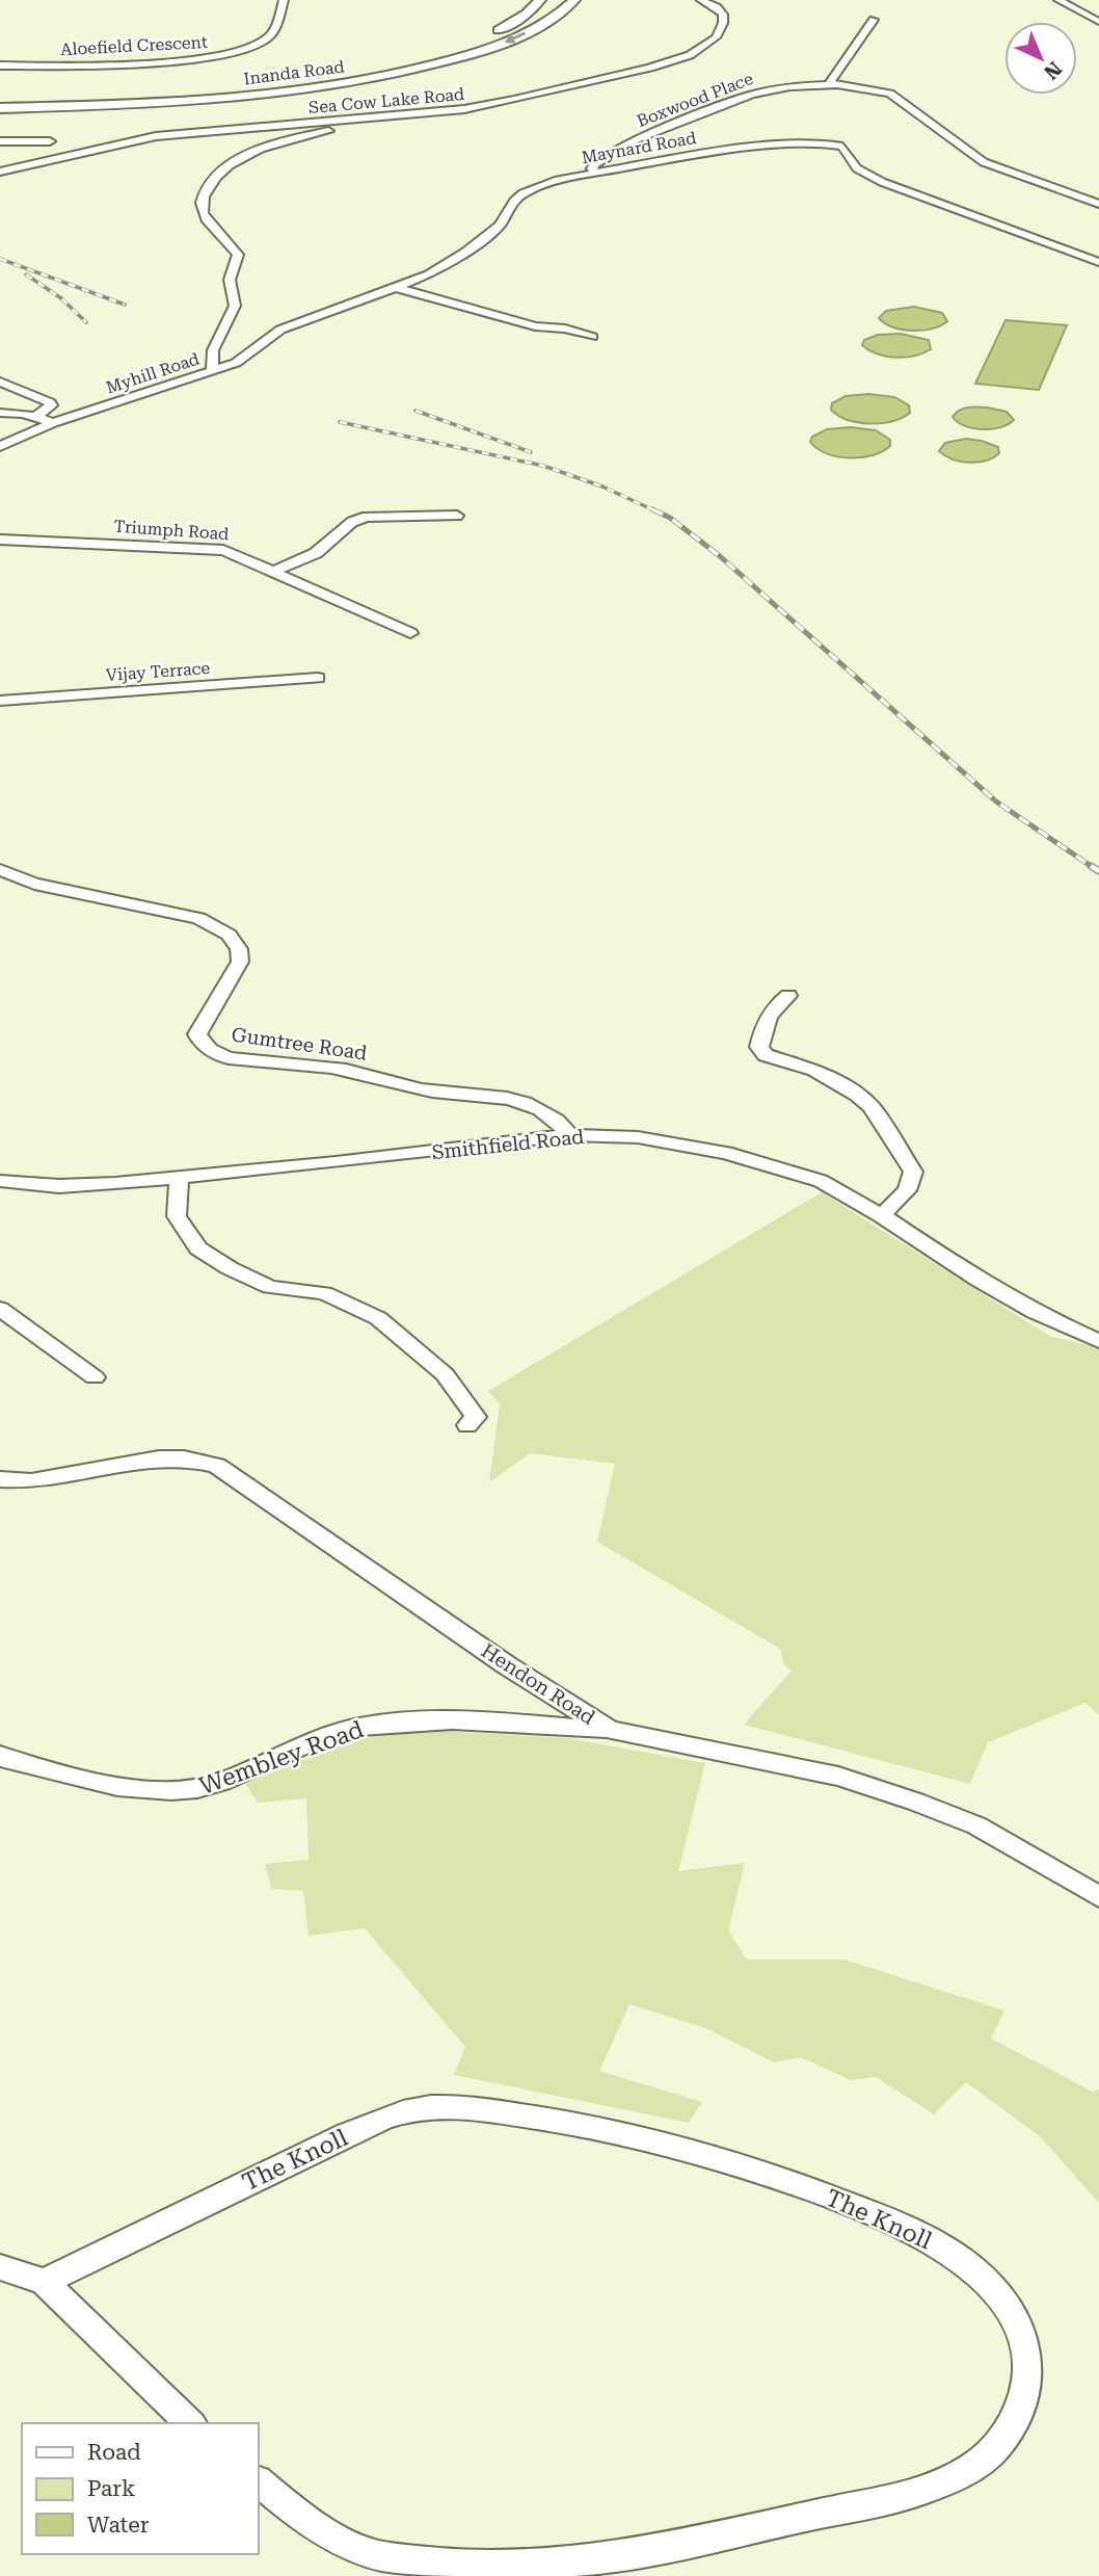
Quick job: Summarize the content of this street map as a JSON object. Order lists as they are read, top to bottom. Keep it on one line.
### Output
{"streets":{"main road":["Inanda Road"],"street":["Aloefield Crescent","Boxwood Place","Sea Cow Lake Road","Maynard Road","Myhill Road","Triumph Road","Vijay Terrace","Gumtree Road","Smithfield Road","Hendon Road","Wembley Road","The Knoll"]},"crossings":[["Boxwood Place","Maynard Road"],["Sea Cow Lake Road","Myhill Road"],["Maynard Road","Myhill Road"],["Gumtree Road","Smithfield Road"],["Hendon Road","Wembley Road"]],"legend":["Road","Park","Water"],"north":"bottom right"}
